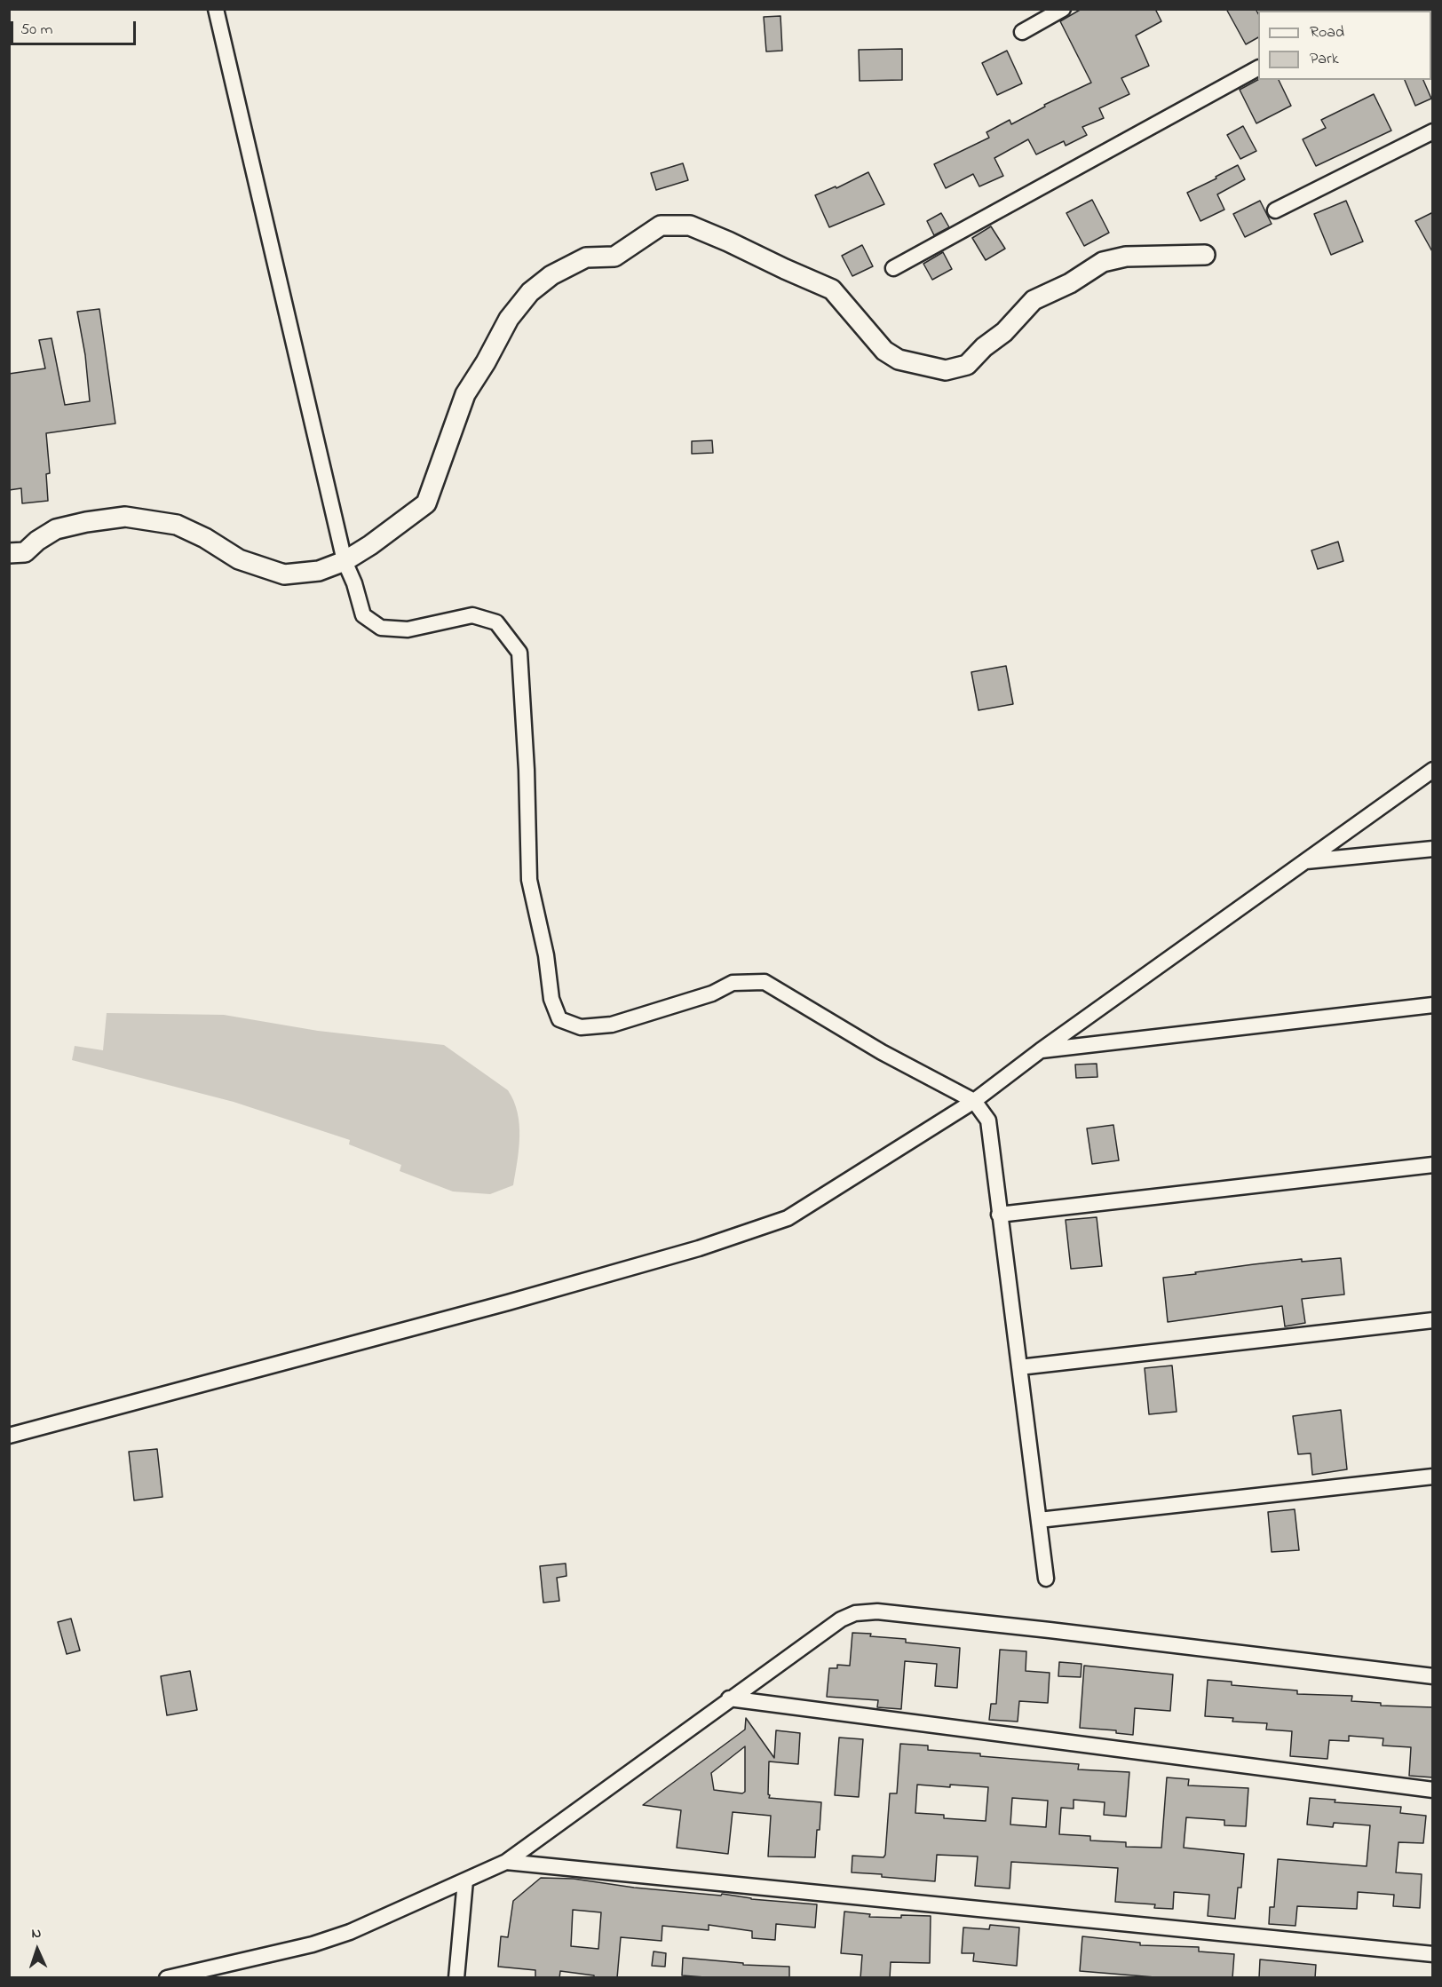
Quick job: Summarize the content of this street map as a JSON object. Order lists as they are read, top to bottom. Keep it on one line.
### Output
{"legend":["Road","Park"],"scale_bar":"50 m","north":"top"}
